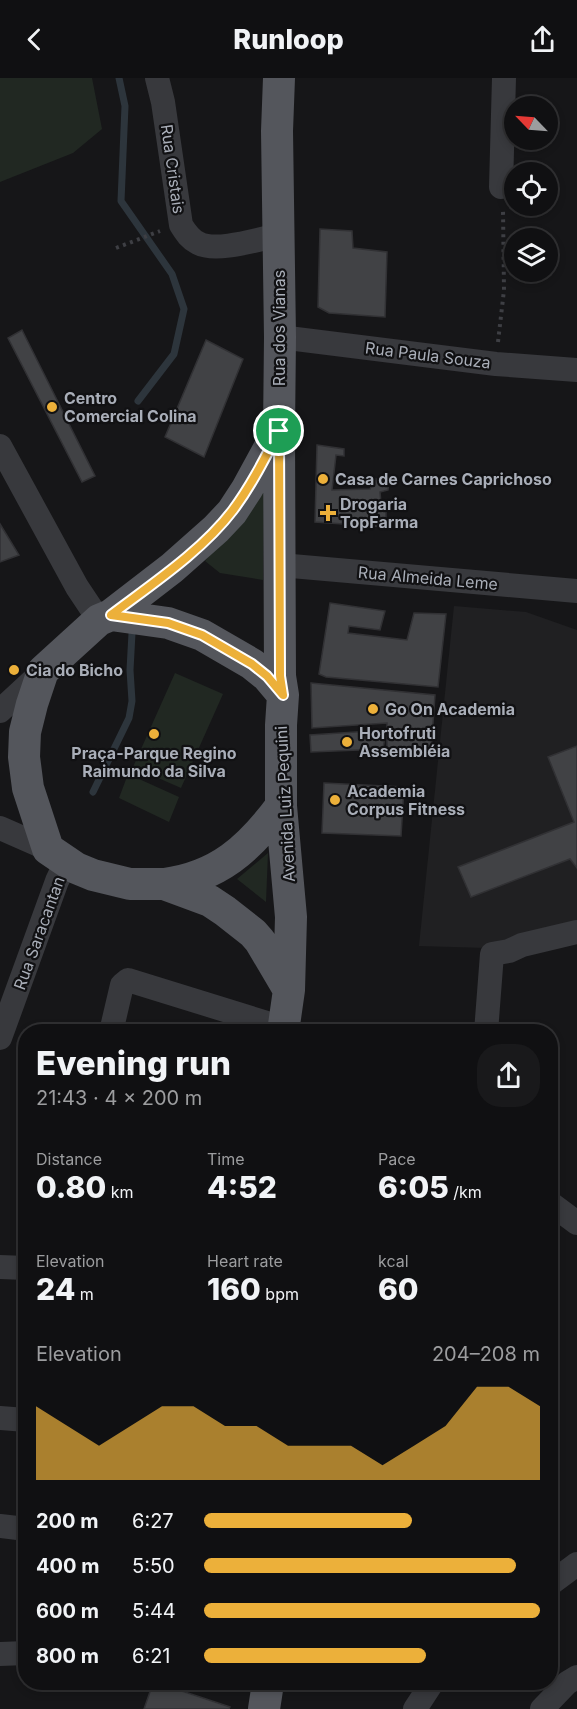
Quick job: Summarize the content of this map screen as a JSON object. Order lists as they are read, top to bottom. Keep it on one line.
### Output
{"streets":{"main road":["Rua dos Vianas","Avenida Luiz Pequini"],"street":["Rua Cristais","Rua Paula Souza","Rua Almeida Leme","Rua Saracantan"]},"crossings":[["Rua Cristais","Rua dos Vianas"],["Rua dos Vianas","Rua Paula Souza"],["Rua dos Vianas","Avenida Luiz Pequini"],["Rua Almeida Leme","Avenida Luiz Pequini"]],"places":{"other":["Centro Comercial Colina","Casa de Carnes Caprichoso","Cia do Bicho","Go On Academia","Praça-Parque Regino Raimundo da Silva","Hortofruti Assembléia","Academia Corpus Fitness"],"health":["Drogaria TopFarma"]},"north":"top left","page":{"header":"Runloop","heading":["Evening run","21:43 · 4 × 200 m"],"stats":[["Distance","0.80 km"],["Time","4:52"],["Pace","6:05 /km"],["Elevation","24 m"],["Heart rate","160 bpm"],["kcal","60"]],"chart":["Elevation","204–208 m"],"list":[{"name":"200 m","note":"6:27"},{"name":"400 m","note":"5:50"},{"name":"600 m","note":"5:44"},{"name":"800 m","note":"6:21"}]}}
